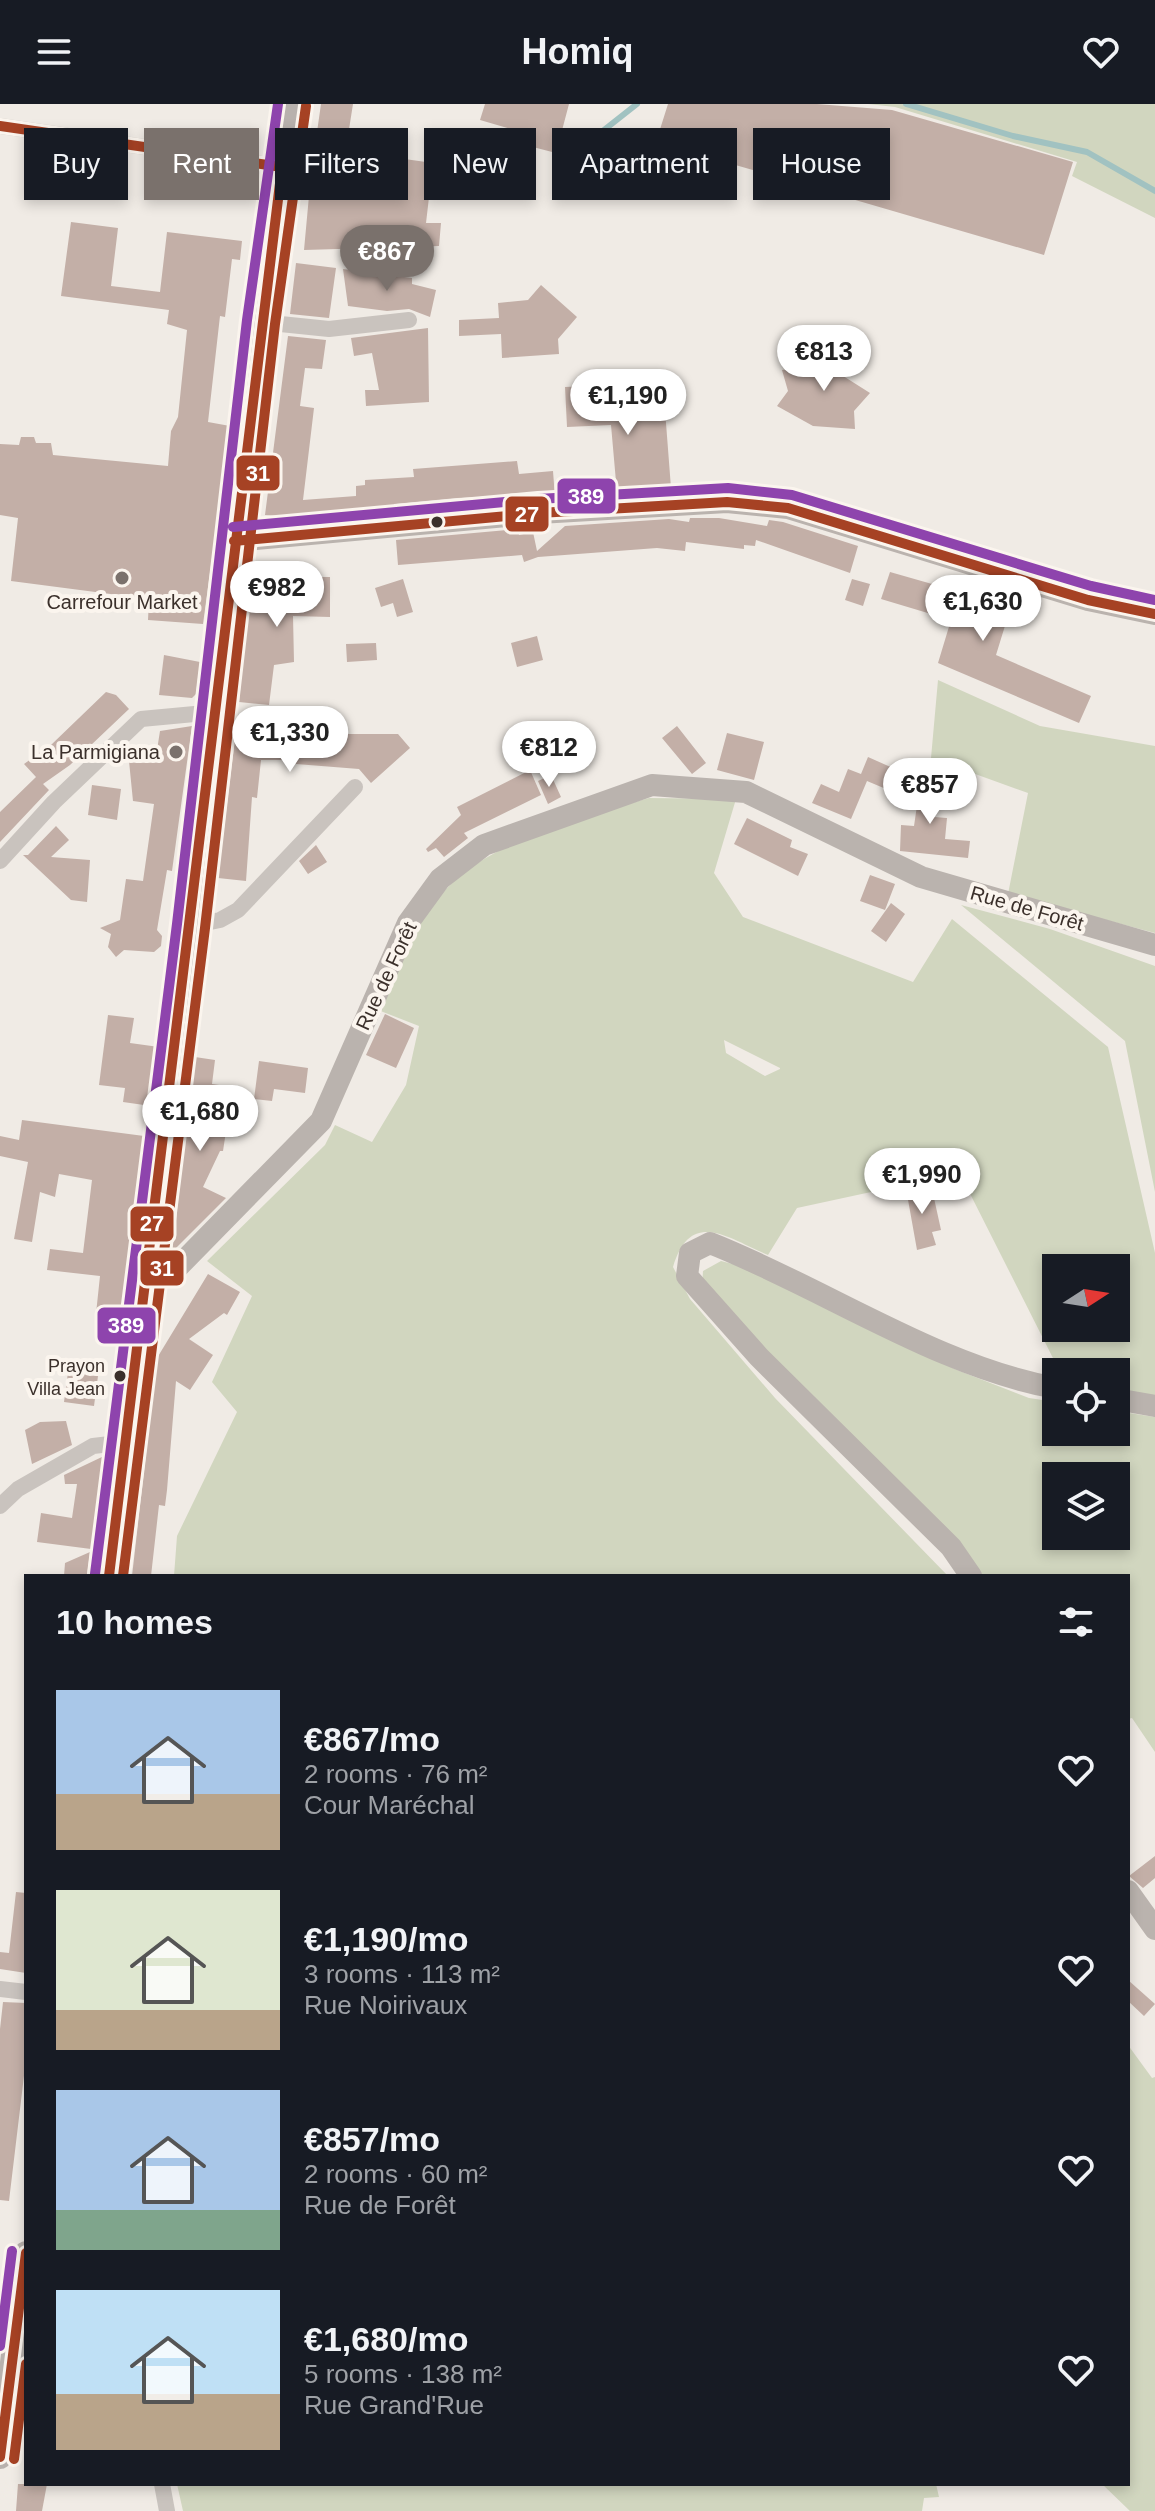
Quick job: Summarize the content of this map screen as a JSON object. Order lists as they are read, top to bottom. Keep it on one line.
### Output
{"streets":{"street":["Rue de Forêt"]},"places":["Carrefour Market","La Parmigiana","Prayon Villa Jean"],"lines":["transit line 389","transit line 31","transit line 27"],"north":"right","page":{"header":"Homiq","chip":["Buy","Rent","Filters","New","Apartment","House"],"price":["€867","€813","€1,190","€982","€1,630","€1,330","€812","€857","€1,680","€1,990"],"heading":"10 homes","list":[{"name":"€867/mo","note":"2 rooms · 76 m² · Cour Maréchal"},{"name":"€1,190/mo","note":"3 rooms · 113 m² · Rue Noirivaux"},{"name":"€857/mo","note":"2 rooms · 60 m² · Rue de Forêt"},{"name":"€1,680/mo","note":"5 rooms · 138 m² · Rue Grand'Rue"}]}}
